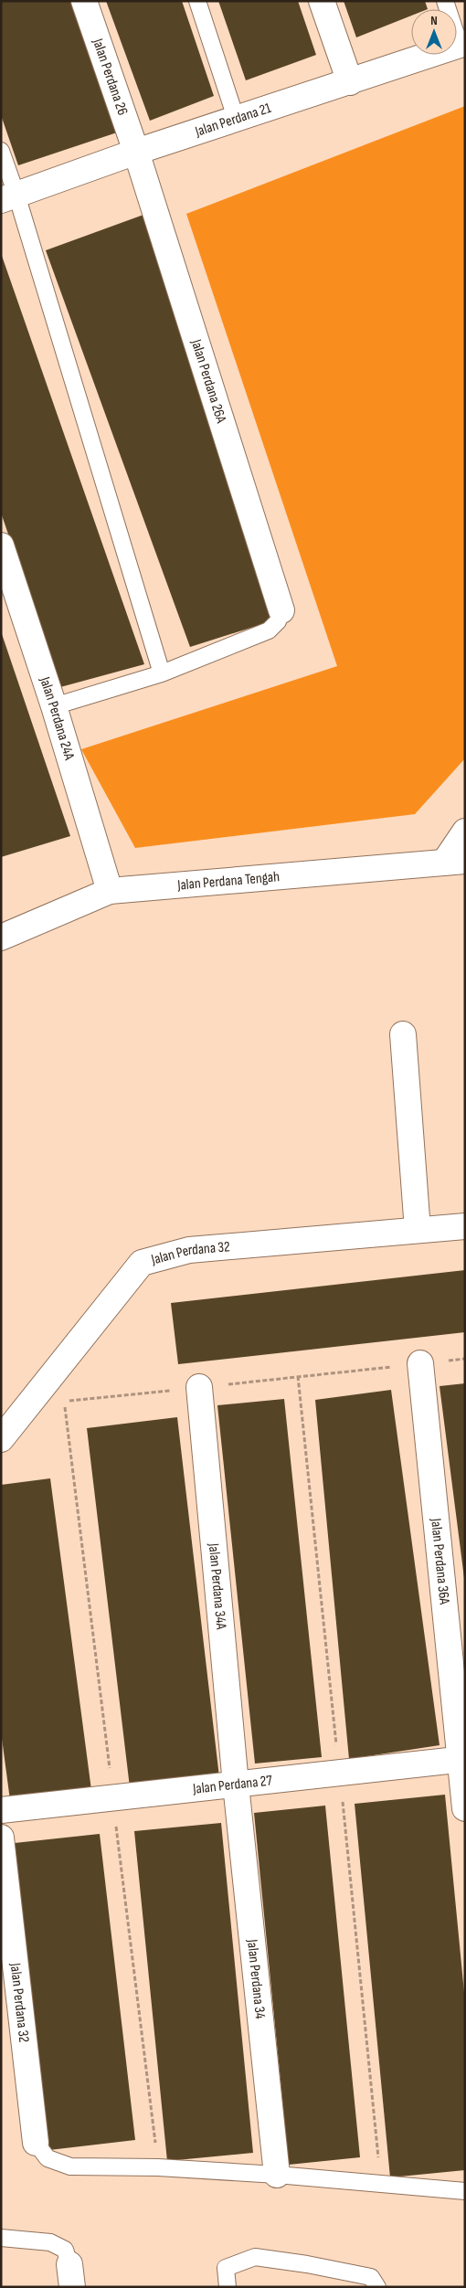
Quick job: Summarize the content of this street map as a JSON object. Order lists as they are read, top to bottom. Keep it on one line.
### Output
{"streets":{"street":["Jalan Perdana 26","Jalan Perdana 21","Jalan Perdana 26A","Jalan Perdana 24A","Jalan Perdana Tengah","Jalan Perdana 32","Jalan Perdana 36A","Jalan Perdana 34A","Jalan Perdana 27","Jalan Perdana 34"]},"crossings":[["Jalan Perdana 26","Jalan Perdana 21"],["Jalan Perdana 26","Jalan Perdana 26A"],["Jalan Perdana 21","Jalan Perdana 26A"],["Jalan Perdana 24A","Jalan Perdana Tengah"],["Jalan Perdana 36A","Jalan Perdana 27"],["Jalan Perdana 34A","Jalan Perdana 27"],["Jalan Perdana 34A","Jalan Perdana 34"],["Jalan Perdana 27","Jalan Perdana 34"]],"north":"top"}
